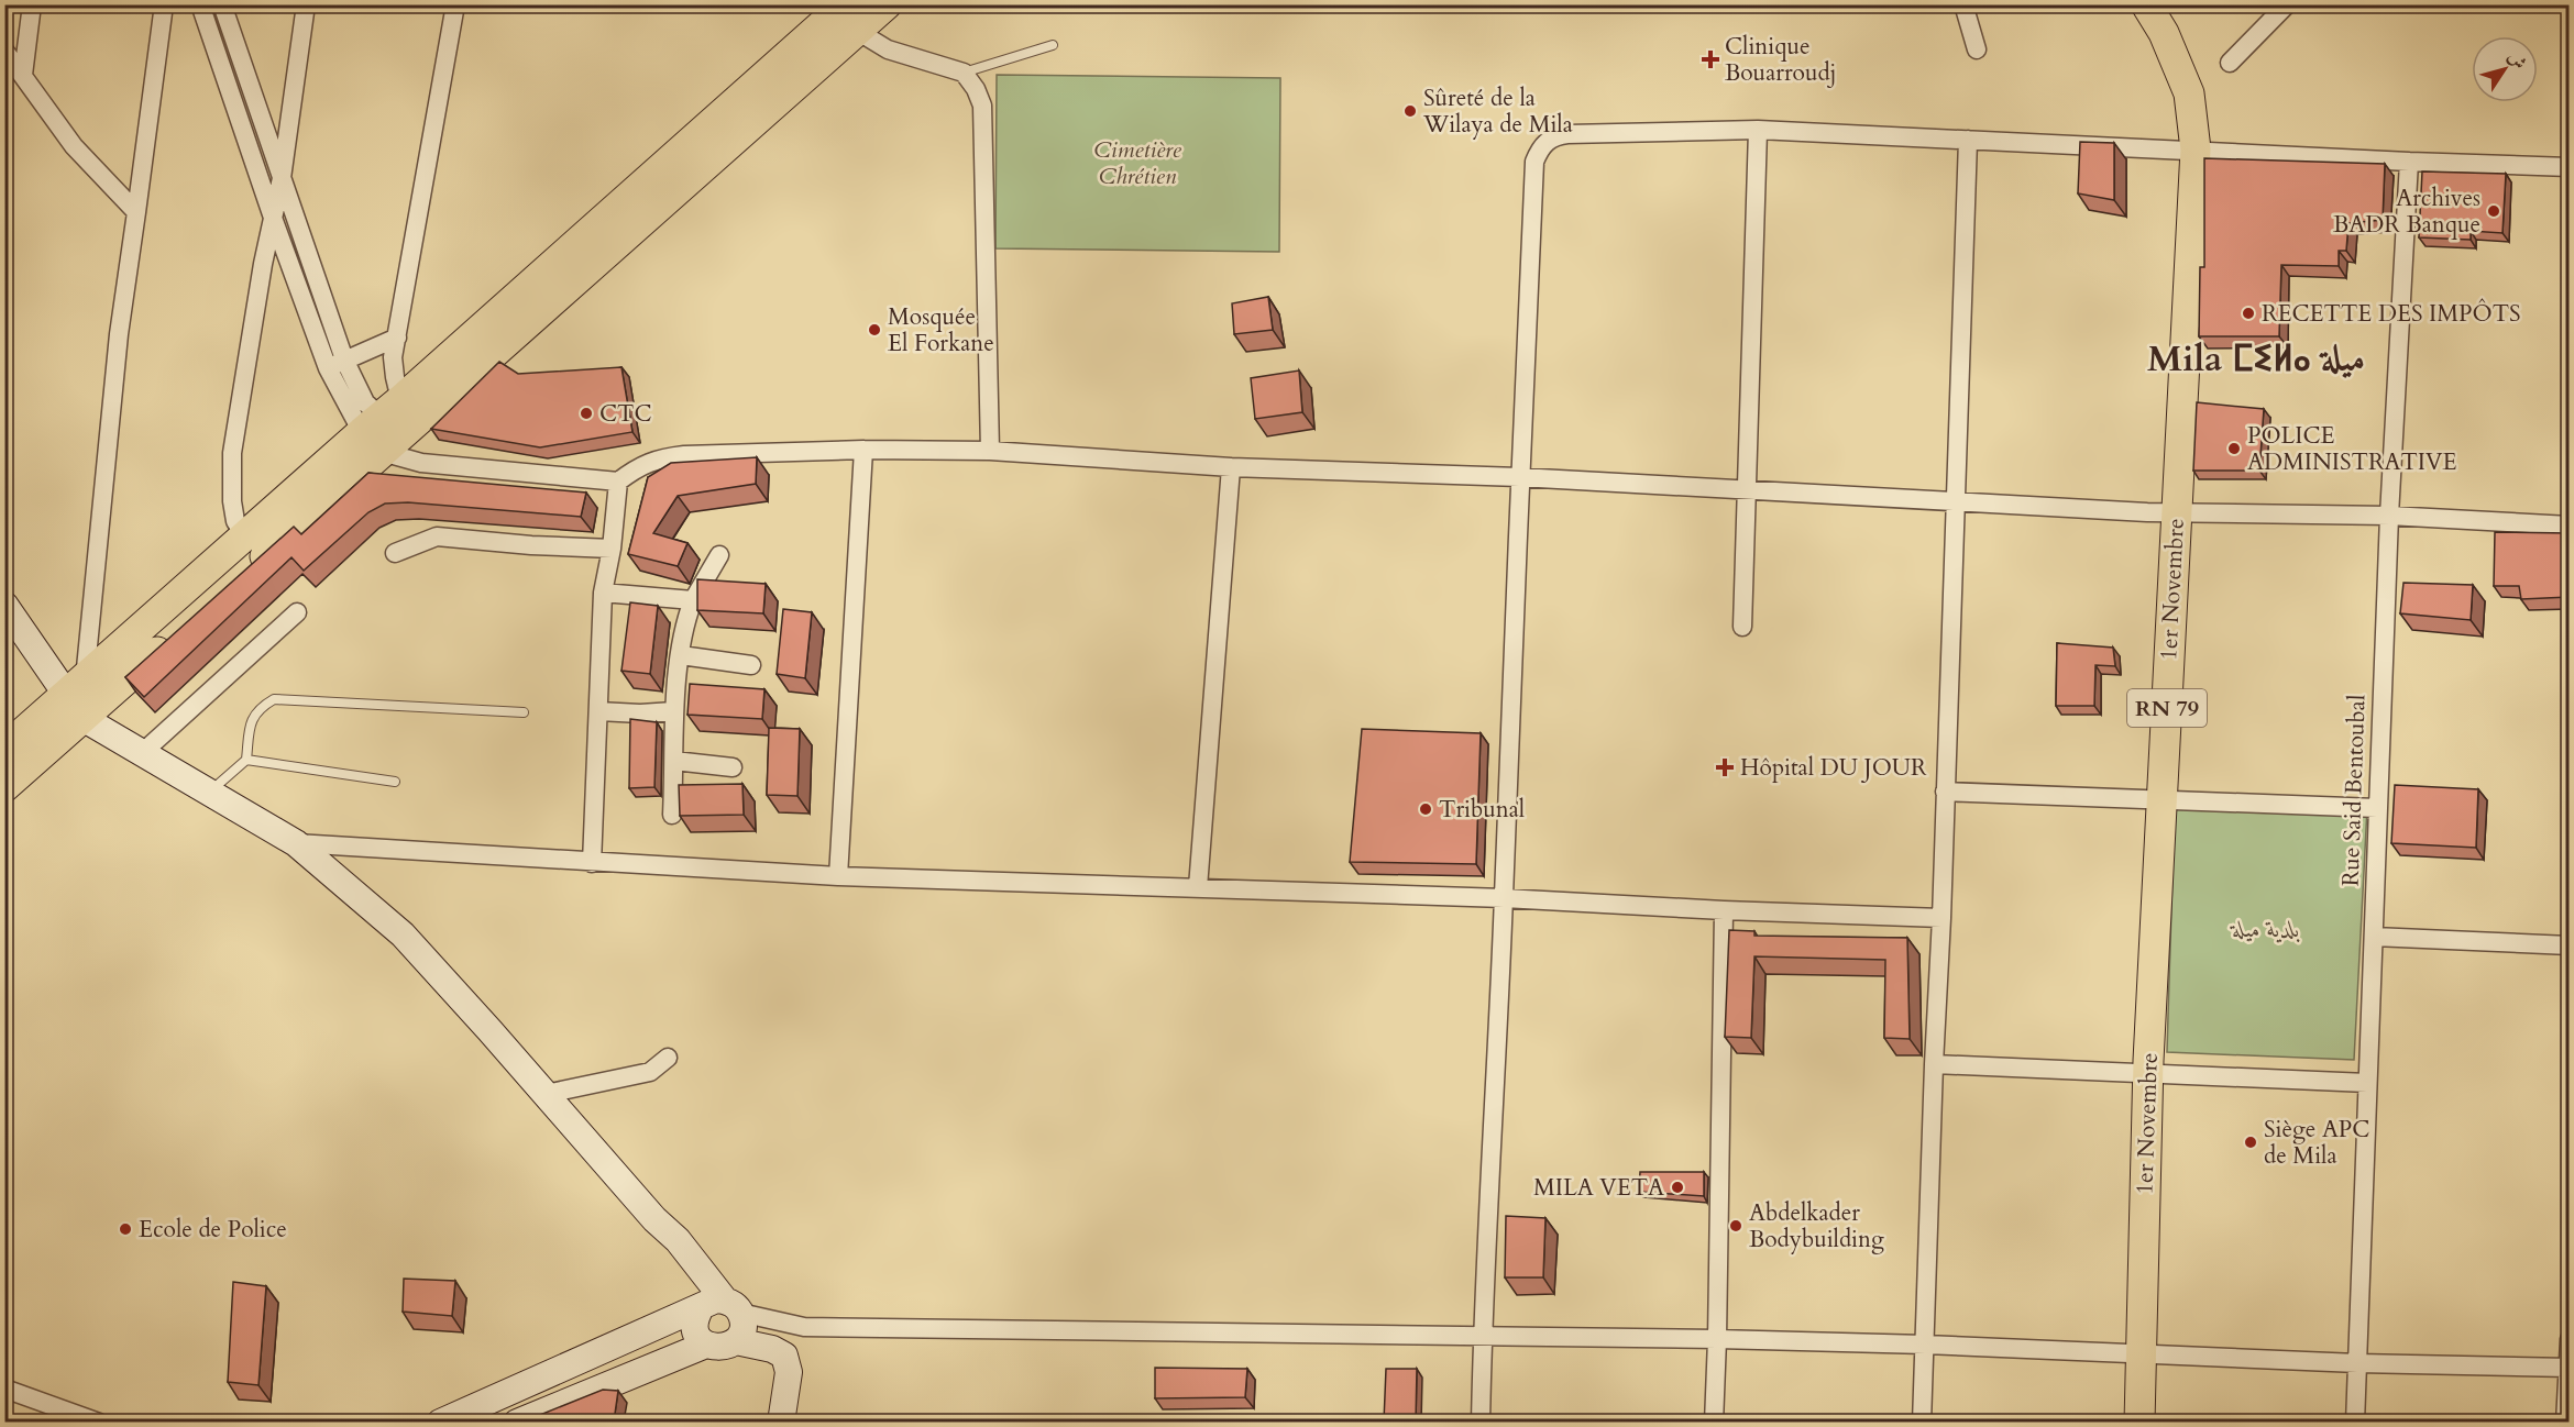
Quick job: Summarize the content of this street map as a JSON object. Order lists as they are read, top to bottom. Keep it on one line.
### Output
{"streets":{"main road":["1er Novembre","RN 79"],"street":["Rue Said Bentoubal"]},"districts":["Mila ⵎⵉⵍⴰ ميلة"],"parks":["Cimetière Chrétien","بلدية ميلة"],"places":{"health":["Clinique Bouarroudj","Hôpital DU JOUR"],"other":["Sûreté de la Wilaya de Mila","Archives BADR Banque","RECETTE DES IMPÔTS","Mosquée El Forkane","CTC","POLICE ADMINISTRATIVE","Tribunal","Siège APC de Mila","MILA VETA","Abdelkader Bodybuilding","Ecole de Police"]},"north":"top right"}
